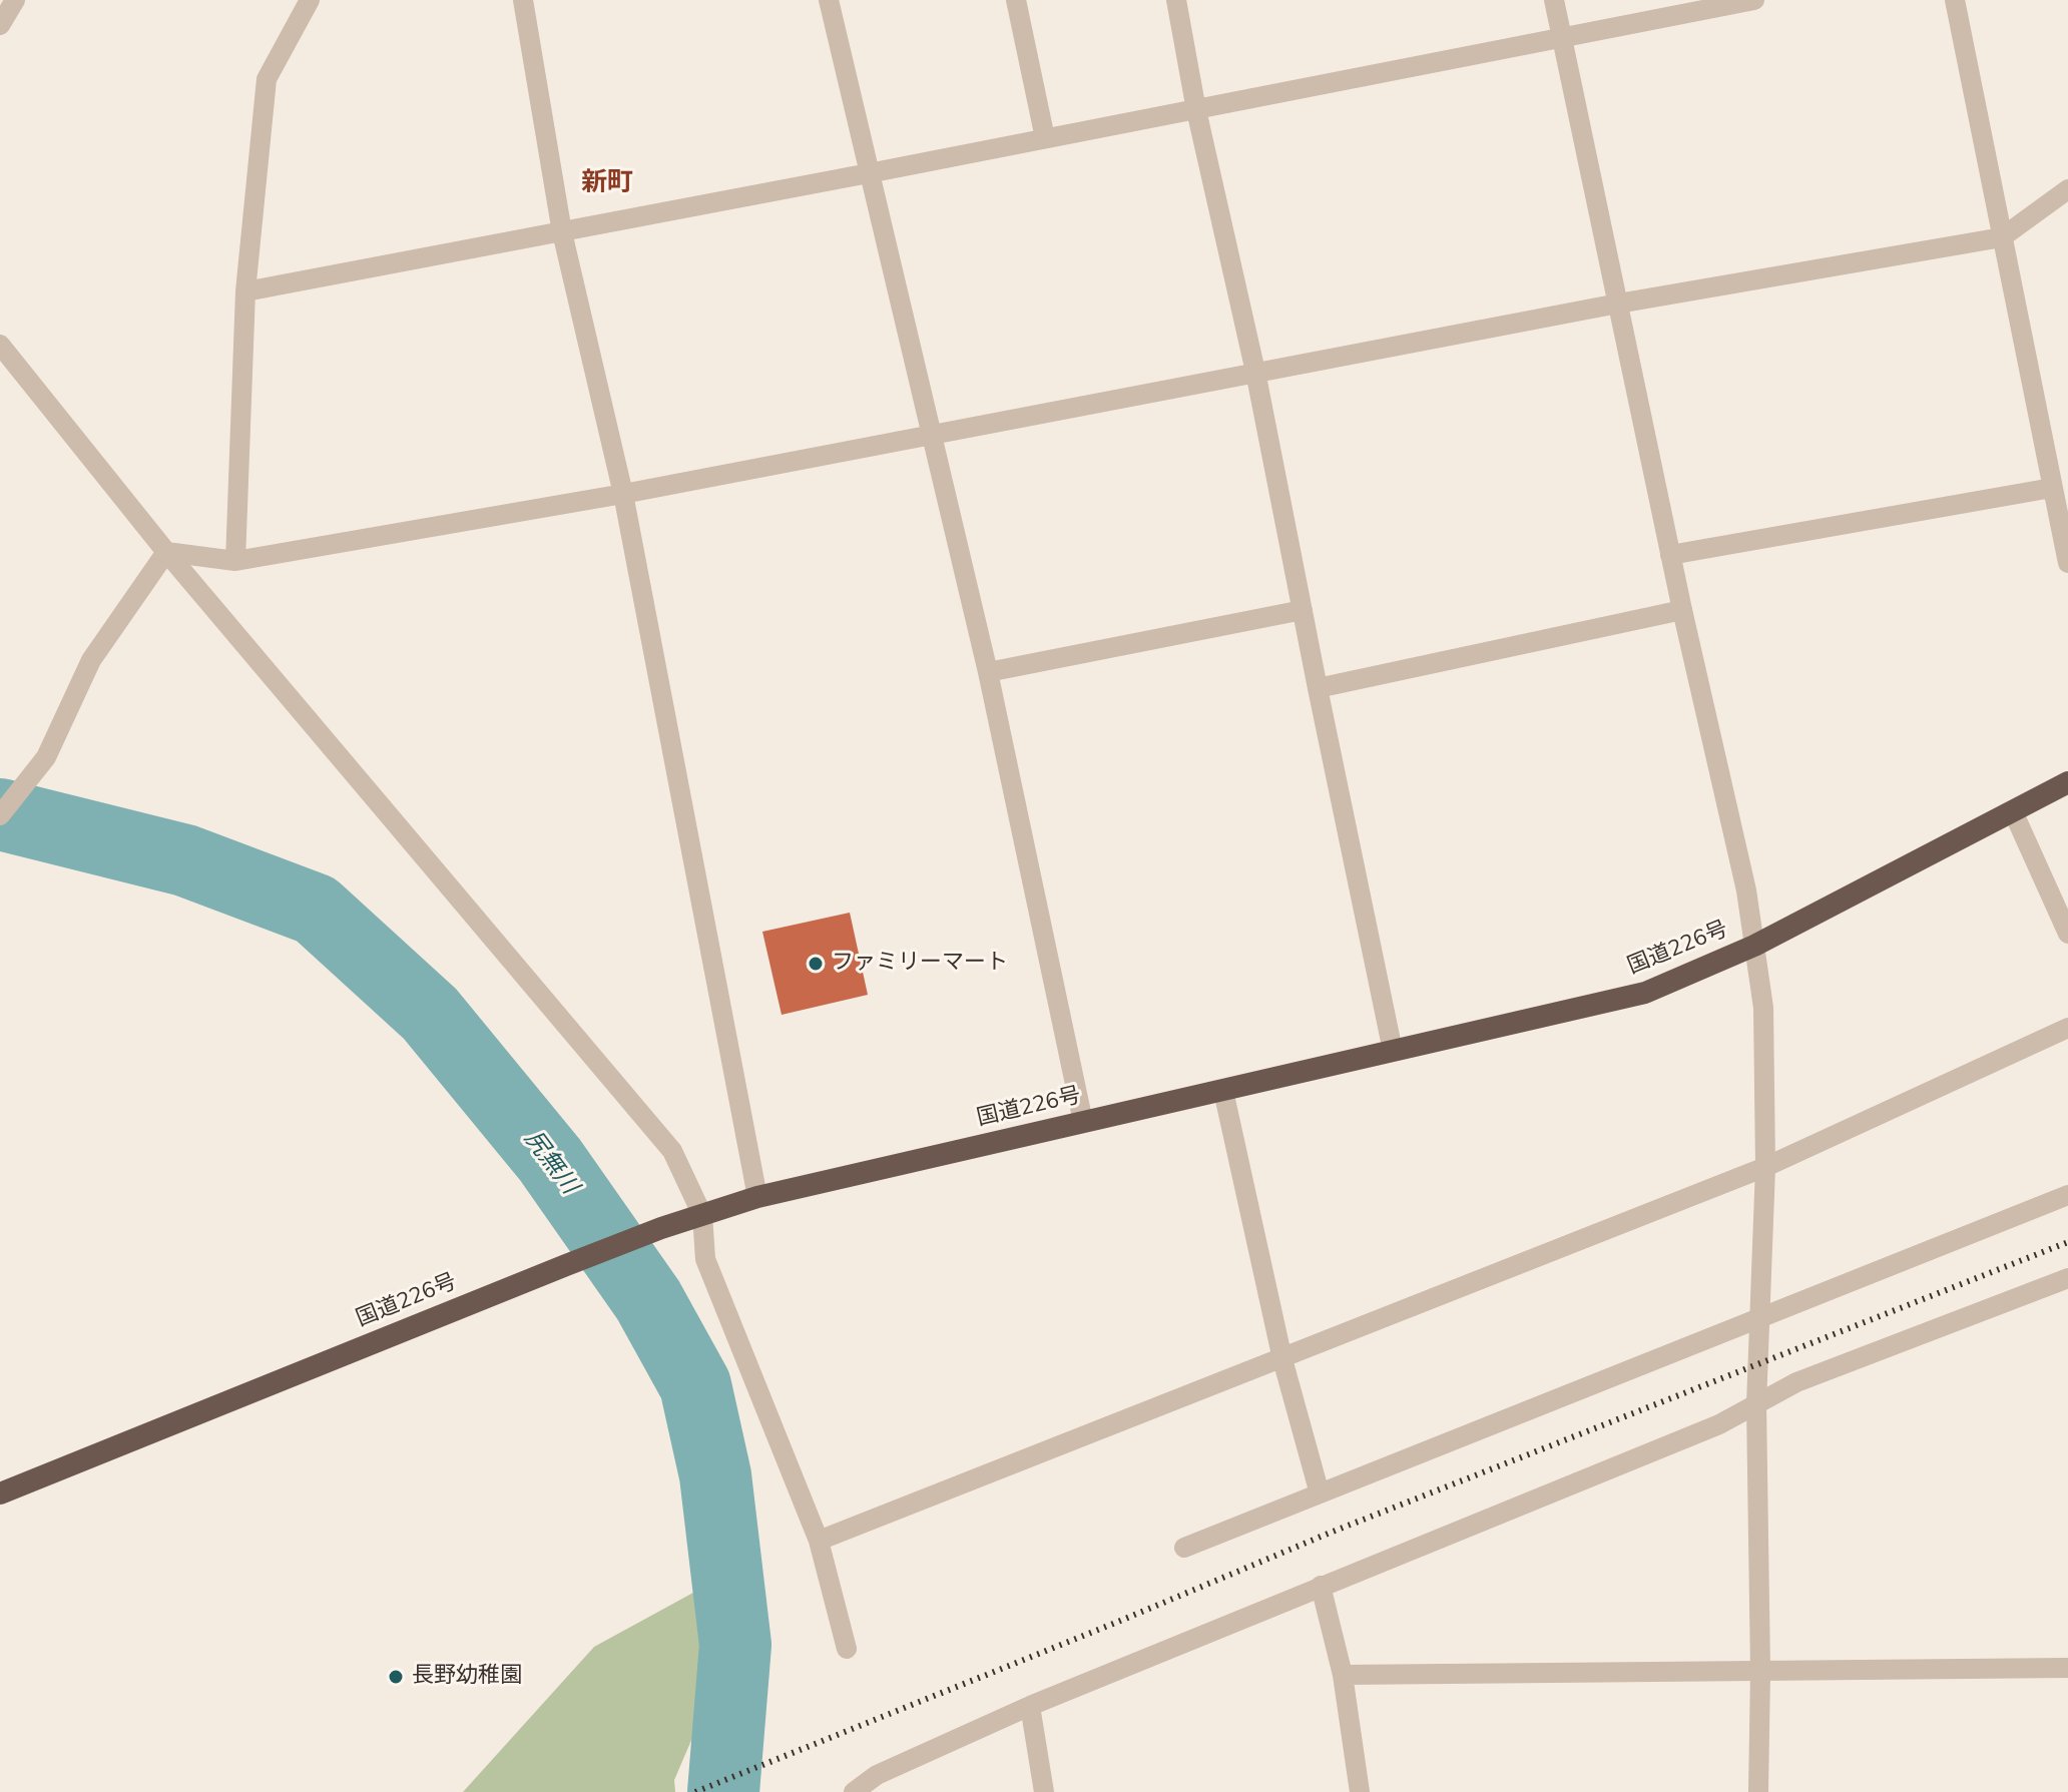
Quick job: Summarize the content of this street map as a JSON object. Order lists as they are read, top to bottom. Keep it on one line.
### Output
{"streets":{"highway":["国道226号"]},"districts":["新町"],"water":["尻無川"],"places":["ファミリーマート","長野幼稚園"]}
